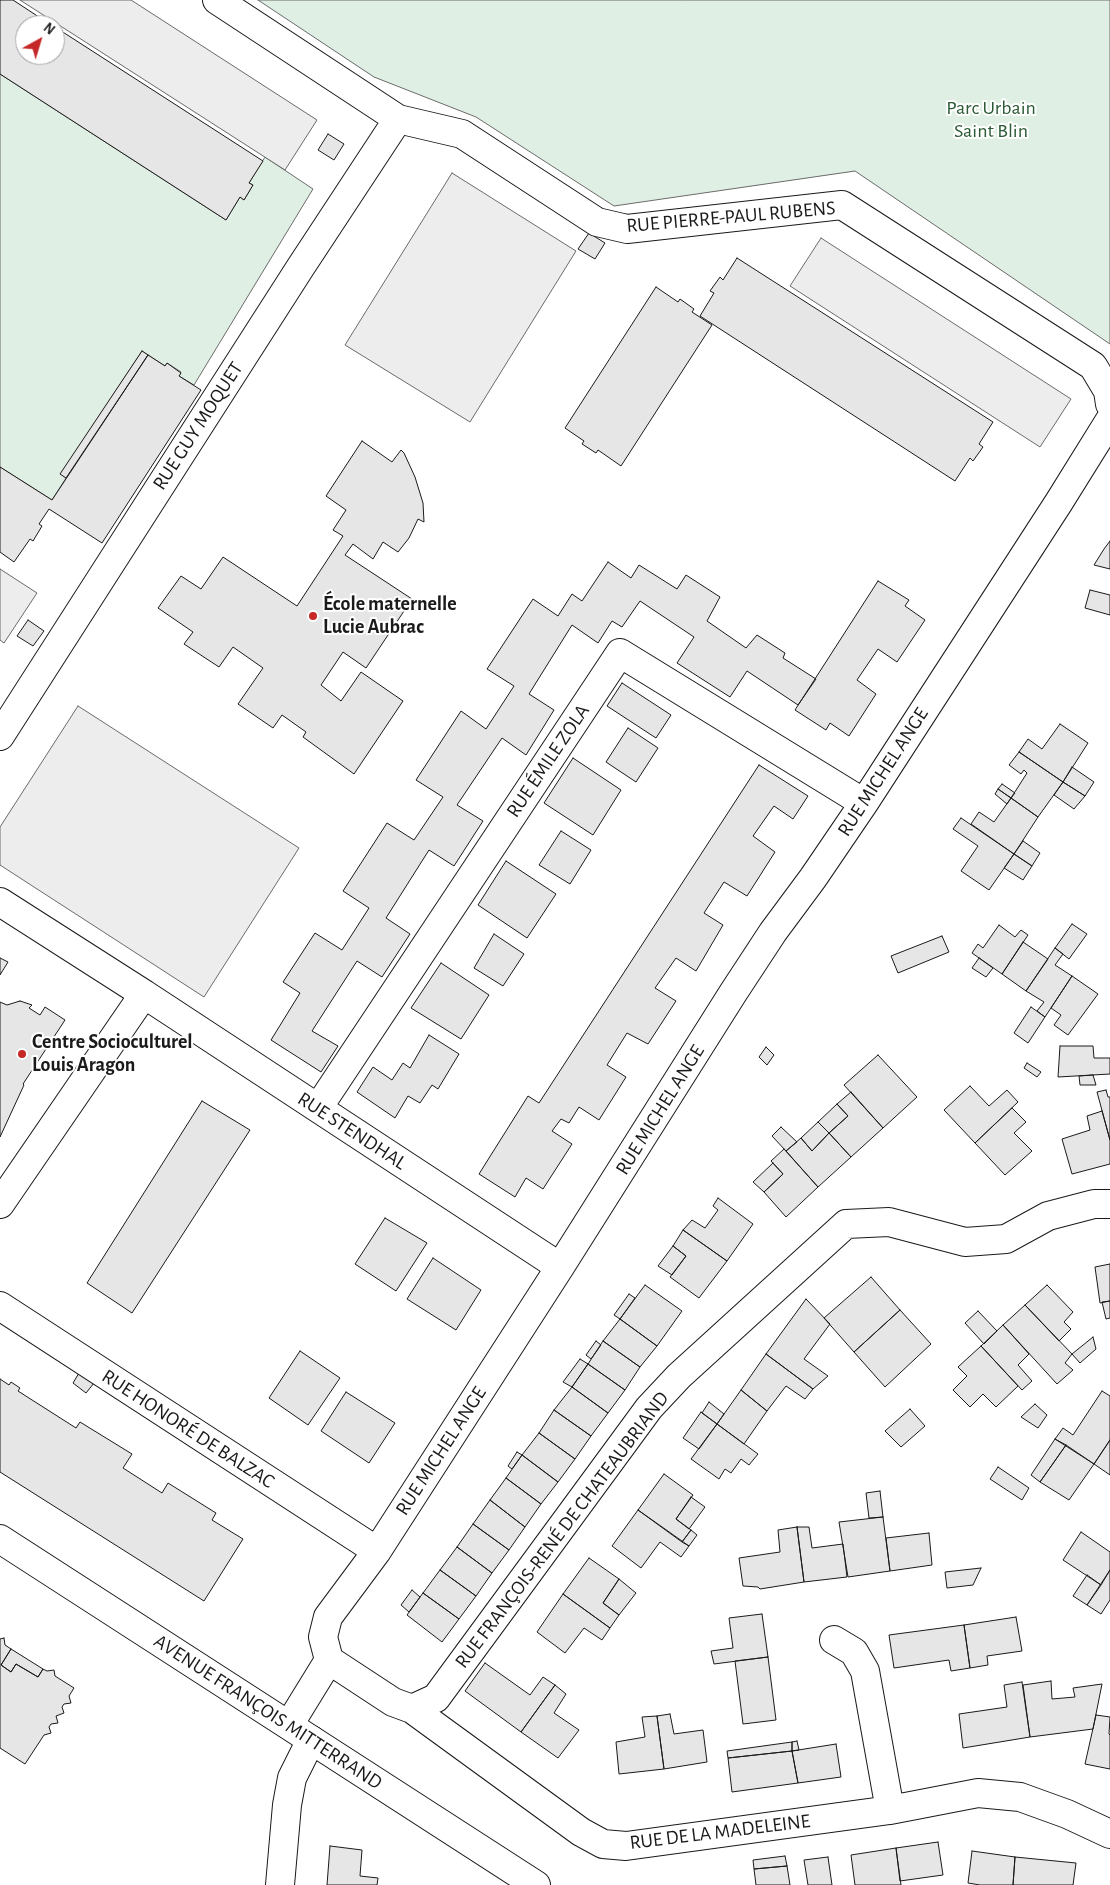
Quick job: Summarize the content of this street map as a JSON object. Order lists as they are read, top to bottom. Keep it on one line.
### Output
{"streets":{"street":["RUE PIERRE-PAUL RUBENS","RUE GUY MOQUET","RUE ÉMILE ZOLA","RUE MICHEL ANGE","RUE STENDHAL","RUE HONORÉ DE BALZAC","RUE FRANÇOIS-RENÉ DE CHATEAUBRIAND","AVENUE FRANÇOIS MITTERRAND","RUE DE LA MADELEINE"]},"crossings":[["RUE PIERRE-PAUL RUBENS","RUE GUY MOQUET"],["RUE ÉMILE ZOLA","RUE MICHEL ANGE"],["RUE ÉMILE ZOLA","RUE STENDHAL"],["RUE MICHEL ANGE","RUE STENDHAL"],["RUE MICHEL ANGE","RUE HONORÉ DE BALZAC"],["RUE FRANÇOIS-RENÉ DE CHATEAUBRIAND","RUE DE LA MADELEINE"]],"parks":["Parc Urbain Saint Blin"],"places":["École maternelle Lucie Aubrac","Centre Socioculturel Louis Aragon"],"north":"top right"}
